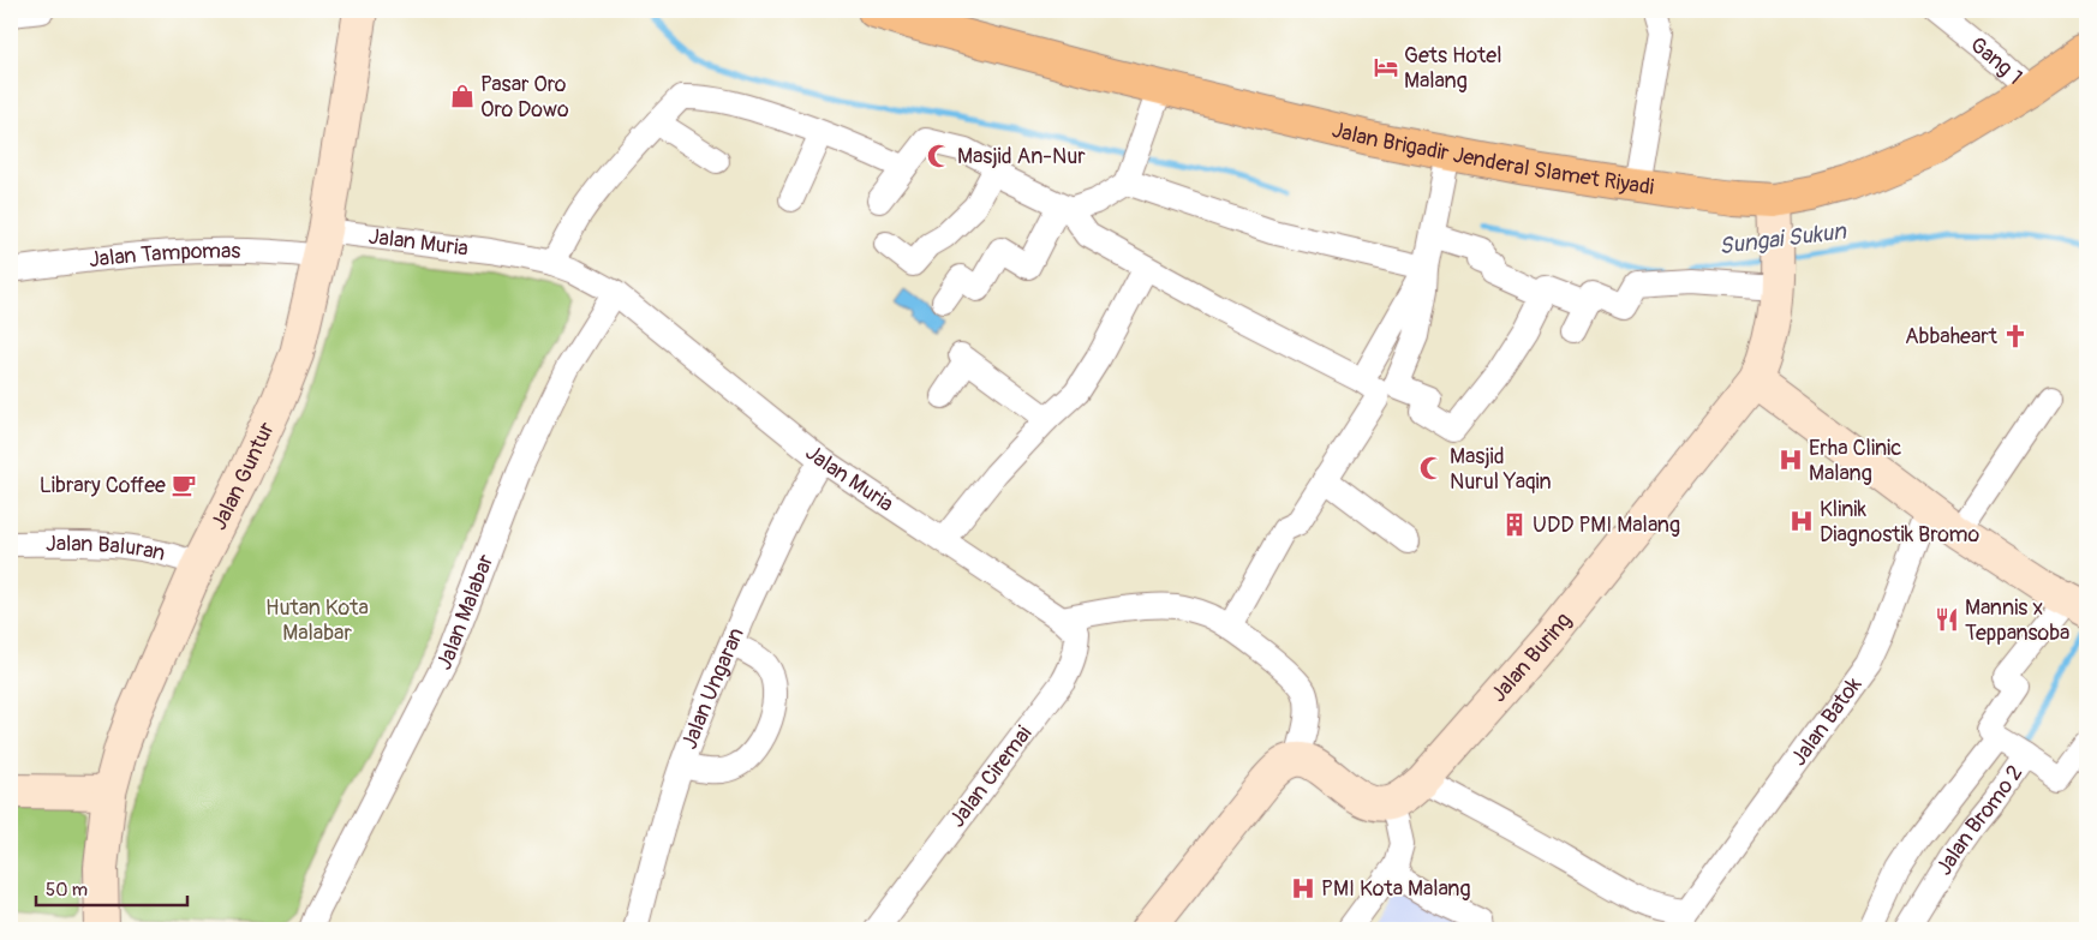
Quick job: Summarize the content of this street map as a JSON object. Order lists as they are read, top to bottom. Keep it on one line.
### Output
{"streets":{"main road":["Jalan Brigadir Jenderal Slamet Riyadi"],"street":["Gang 1","Jalan Muria","Jalan Tampomas","Jalan Guntur","Jalan Baluran","Jalan Malabar","Jalan Buring","Jalan Ungaran","Jalan Batok","Jalan Ciremai","Jalan Bromo 2"]},"crossings":[["Gang 1","Jalan Brigadir Jenderal Slamet Riyadi"],["Jalan Brigadir Jenderal Slamet Riyadi","Jalan Buring"],["Jalan Muria","Jalan Tampomas"],["Jalan Muria","Jalan Guntur"],["Jalan Muria","Jalan Malabar"],["Jalan Muria","Jalan Ungaran"],["Jalan Muria","Jalan Ciremai"],["Jalan Tampomas","Jalan Guntur"],["Jalan Guntur","Jalan Baluran"]],"water":["Sungai Sukun"],"parks":["Hutan Kota Malabar"],"places":{"hotel":["Gets Hotel Malang"],"shop":["Pasar Oro Oro Dowo"],"mosque":["Masjid An-Nur","Masjid Nurul Yaqin"],"church":["Abbaheart"],"hospital":["Erha Clinic Malang","Klinik Diagnostik Bromo","PMI Kota Malang"],"cafe":["Library Coffee"],"building":["UDD PMI Malang"],"restaurant":["Mannis x Teppansoba"]},"scale_bar":"50 m"}
